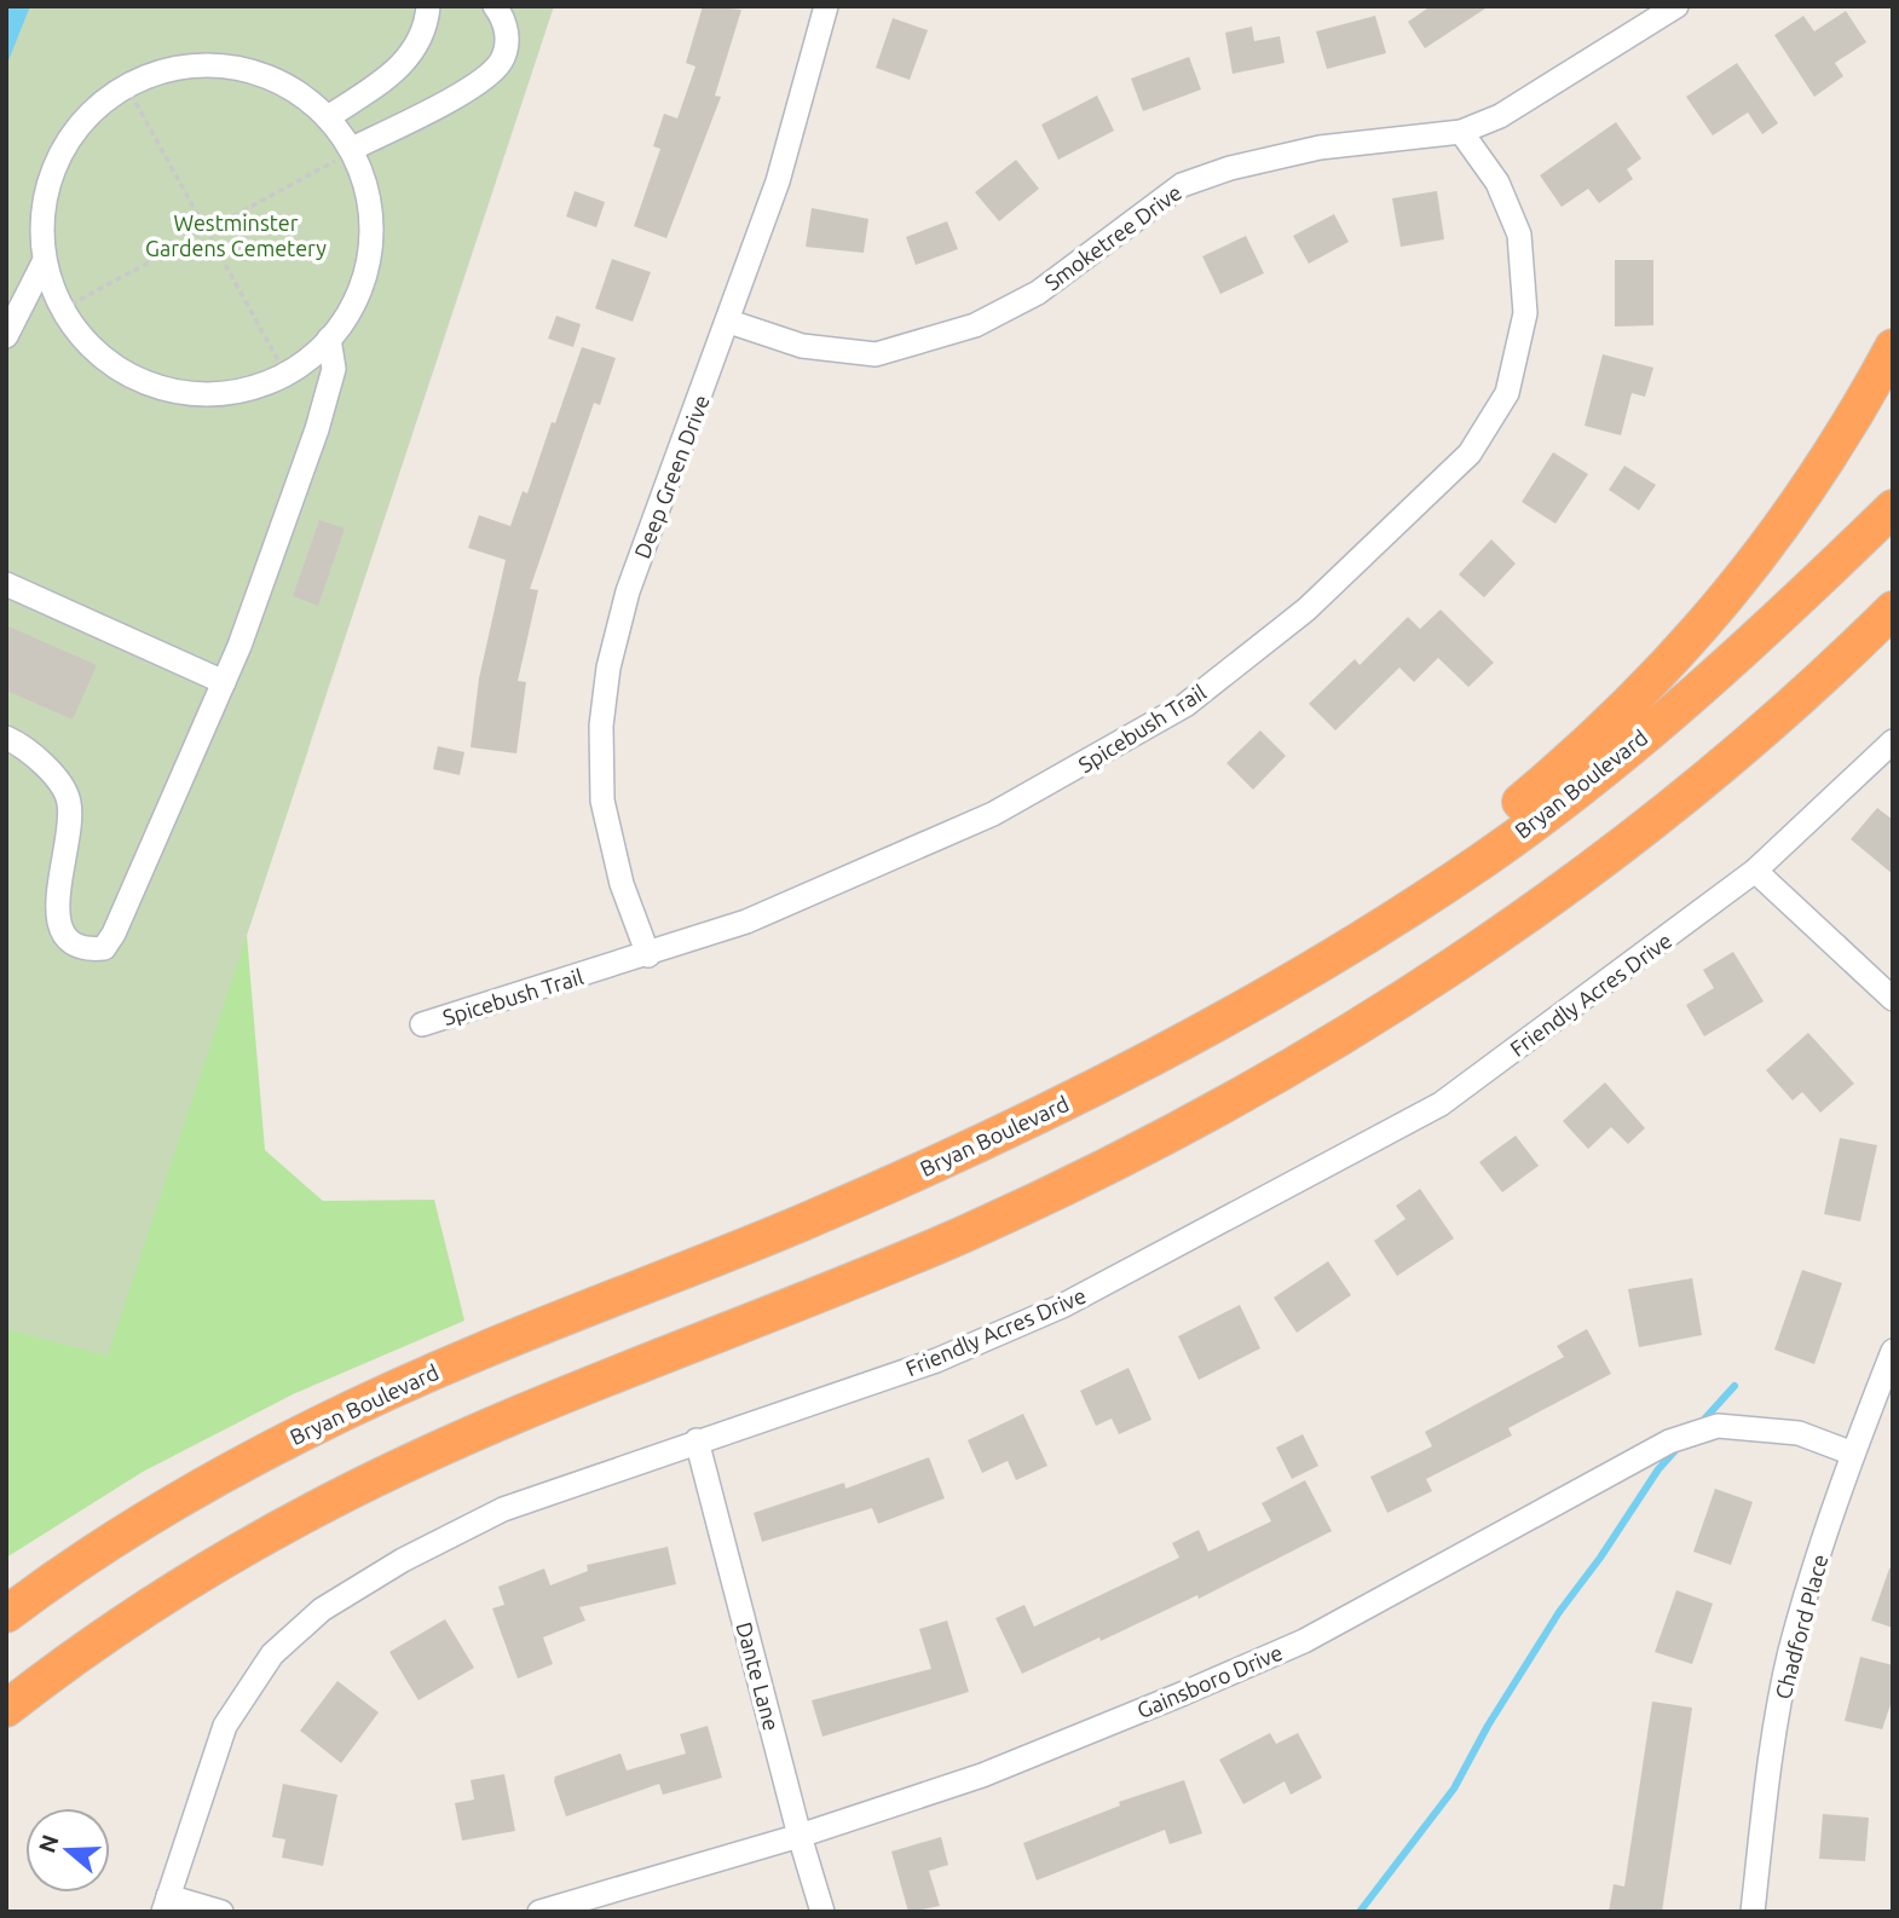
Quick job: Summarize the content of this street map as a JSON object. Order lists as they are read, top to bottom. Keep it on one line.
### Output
{"streets":{"highway":["Bryan Boulevard"],"street":["Smoketree Drive","Deep Green Drive","Spicebush Trail","Friendly Acres Drive","Chadford Place","Dante Lane","Gainsboro Drive"]},"crossings":[["Smoketree Drive","Deep Green Drive"],["Smoketree Drive","Spicebush Trail"],["Deep Green Drive","Spicebush Trail"],["Friendly Acres Drive","Dante Lane"],["Chadford Place","Gainsboro Drive"],["Dante Lane","Gainsboro Drive"]],"parks":["Westminster Gardens Cemetery"],"north":"left"}
